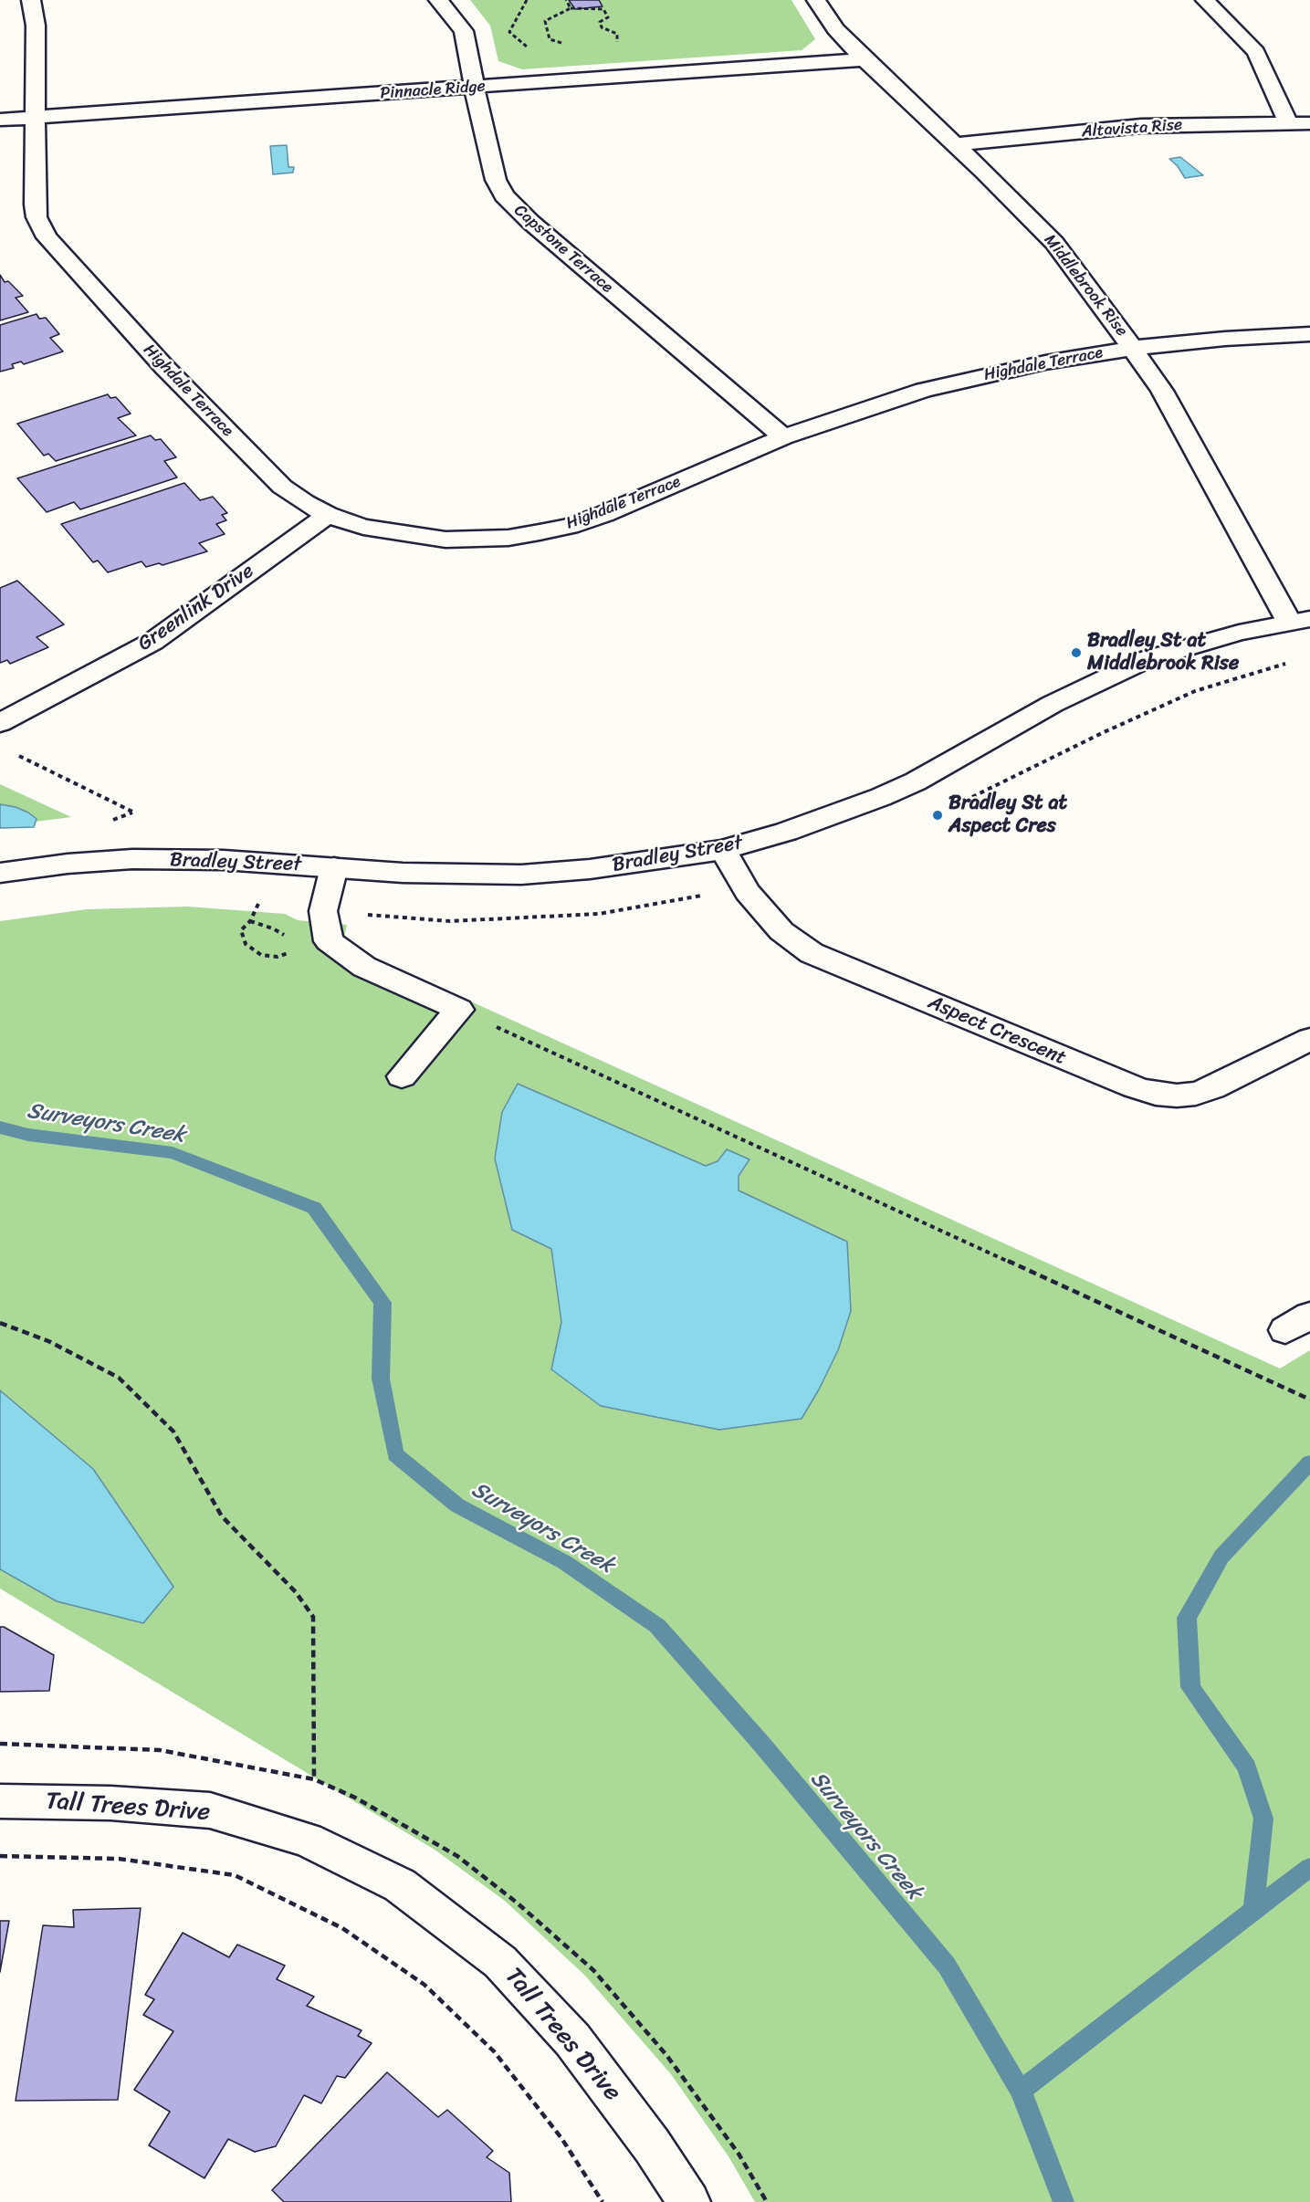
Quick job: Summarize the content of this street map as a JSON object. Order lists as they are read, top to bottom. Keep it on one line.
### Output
{"streets":{"street":["Pinnacle Ridge","Altavista Rise","Capstone Terrace","Middlebrook Rise","Highdale Terrace","Greenlink Drive","Bradley Street","Aspect Crescent","Tall Trees Drive"]},"crossings":[["Pinnacle Ridge","Capstone Terrace"],["Pinnacle Ridge","Middlebrook Rise"],["Pinnacle Ridge","Highdale Terrace"],["Altavista Rise","Middlebrook Rise"],["Capstone Terrace","Highdale Terrace"],["Middlebrook Rise","Highdale Terrace"],["Middlebrook Rise","Bradley Street"],["Highdale Terrace","Greenlink Drive"],["Bradley Street","Aspect Crescent"]],"water":["Surveyors Creek"],"places":["Bradley St at Middlebrook Rise","Bradley St at Aspect Cres"]}
